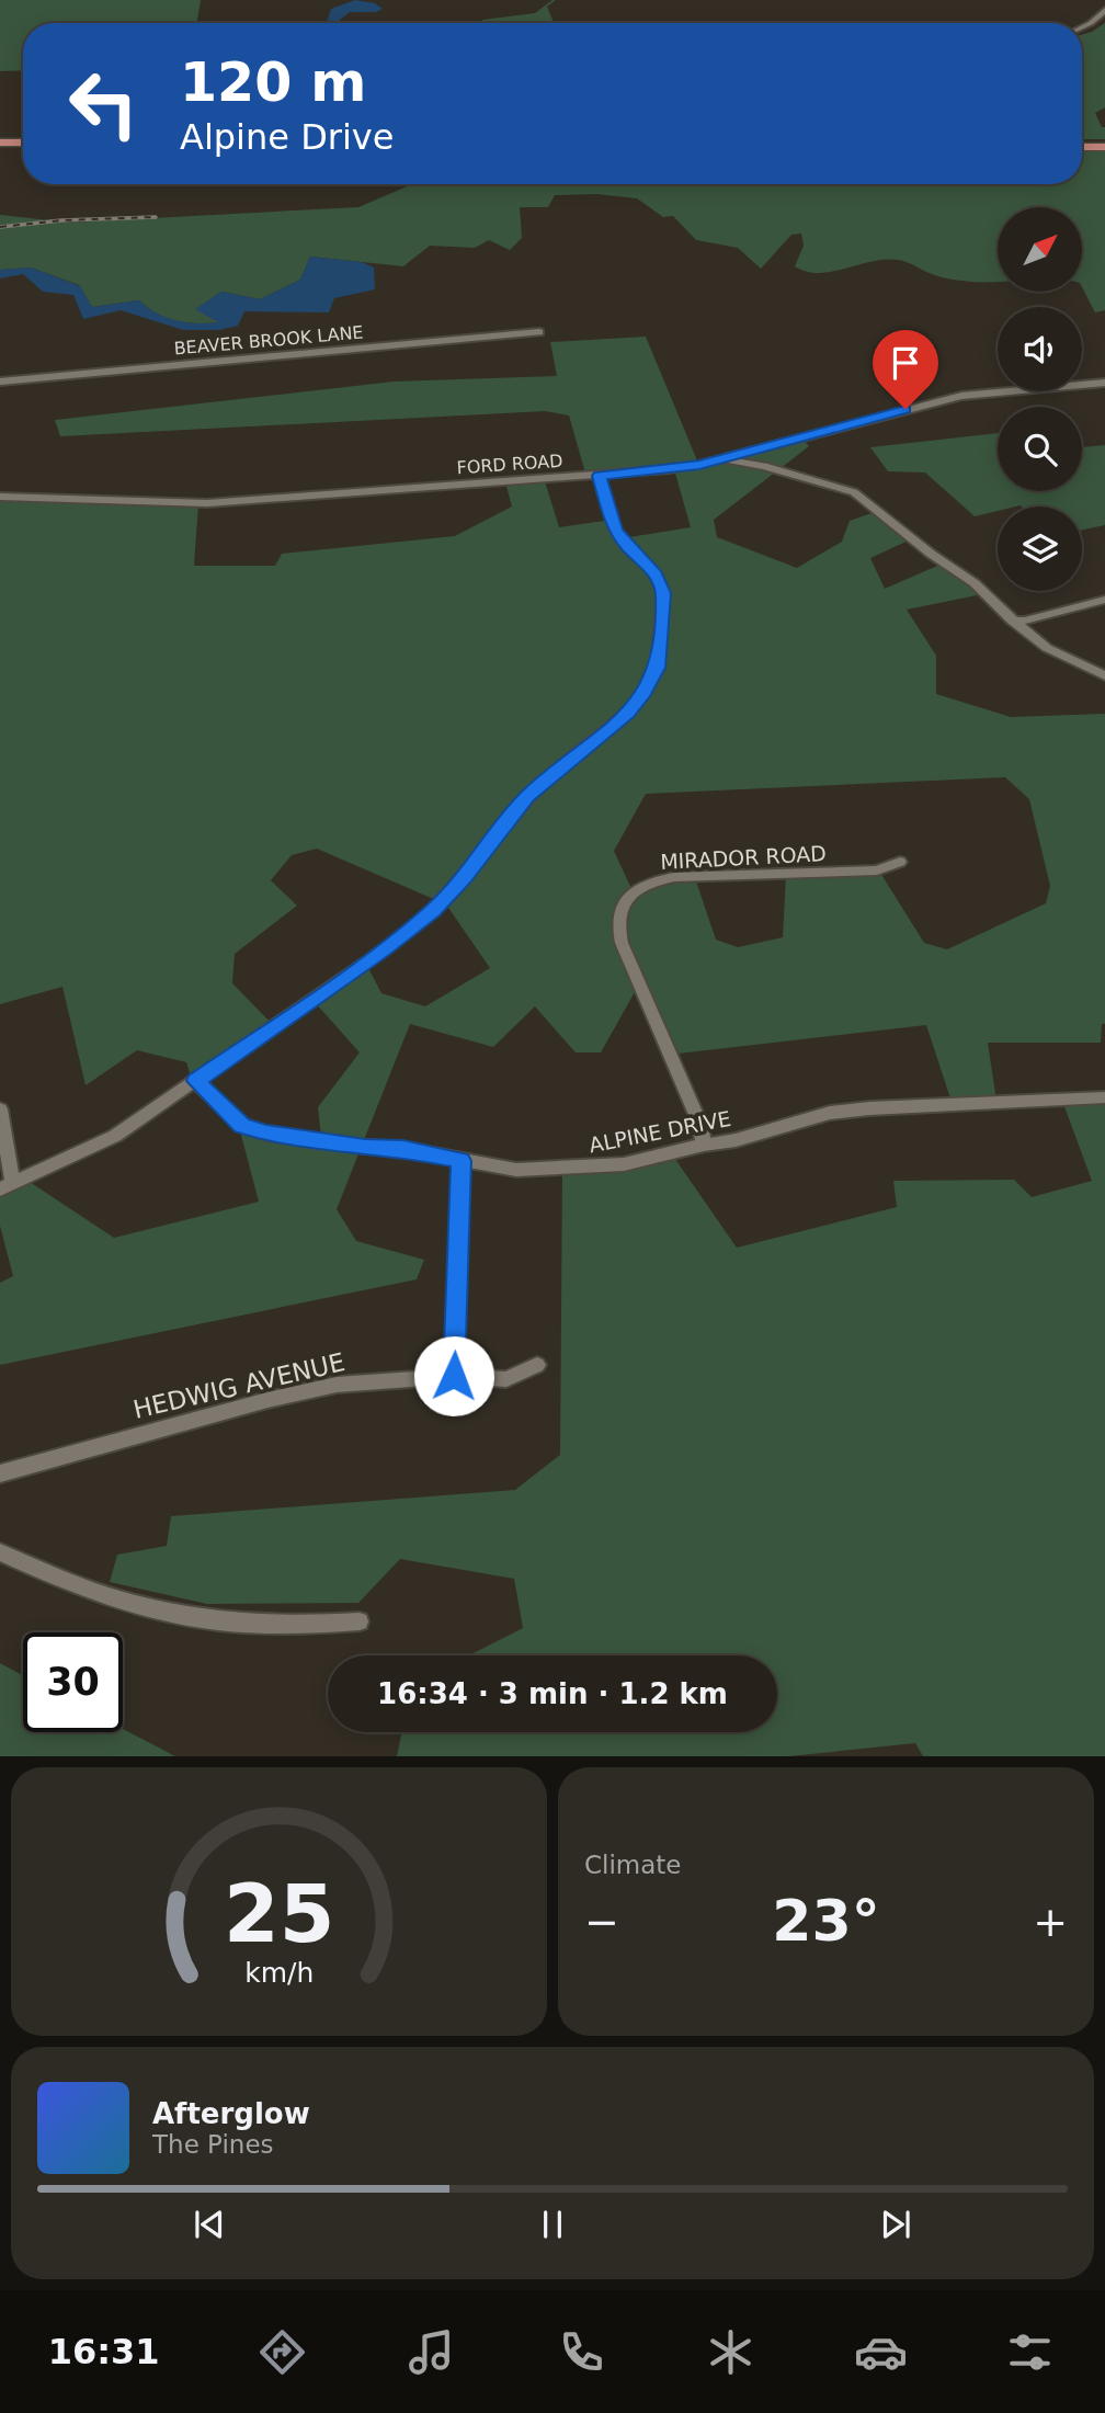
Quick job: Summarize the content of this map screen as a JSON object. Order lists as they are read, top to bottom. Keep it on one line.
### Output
{"streets":{"street":["BEAVER BROOK LANE","FORD ROAD","MIRADOR ROAD","ALPINE DRIVE","HEDWIG AVENUE"]},"crossings":[["MIRADOR ROAD","ALPINE DRIVE"]],"north":"top right","page":{"turn":["120 m","Alpine Drive"],"limit":"30","trip":"16:34 · 3 min · 1.2 km","tile":"Climate","heat":["−","23°","+"],"song":["Afterglow","The Pines"],"tabs":"16:31","gauge":["25","km/h"]}}
